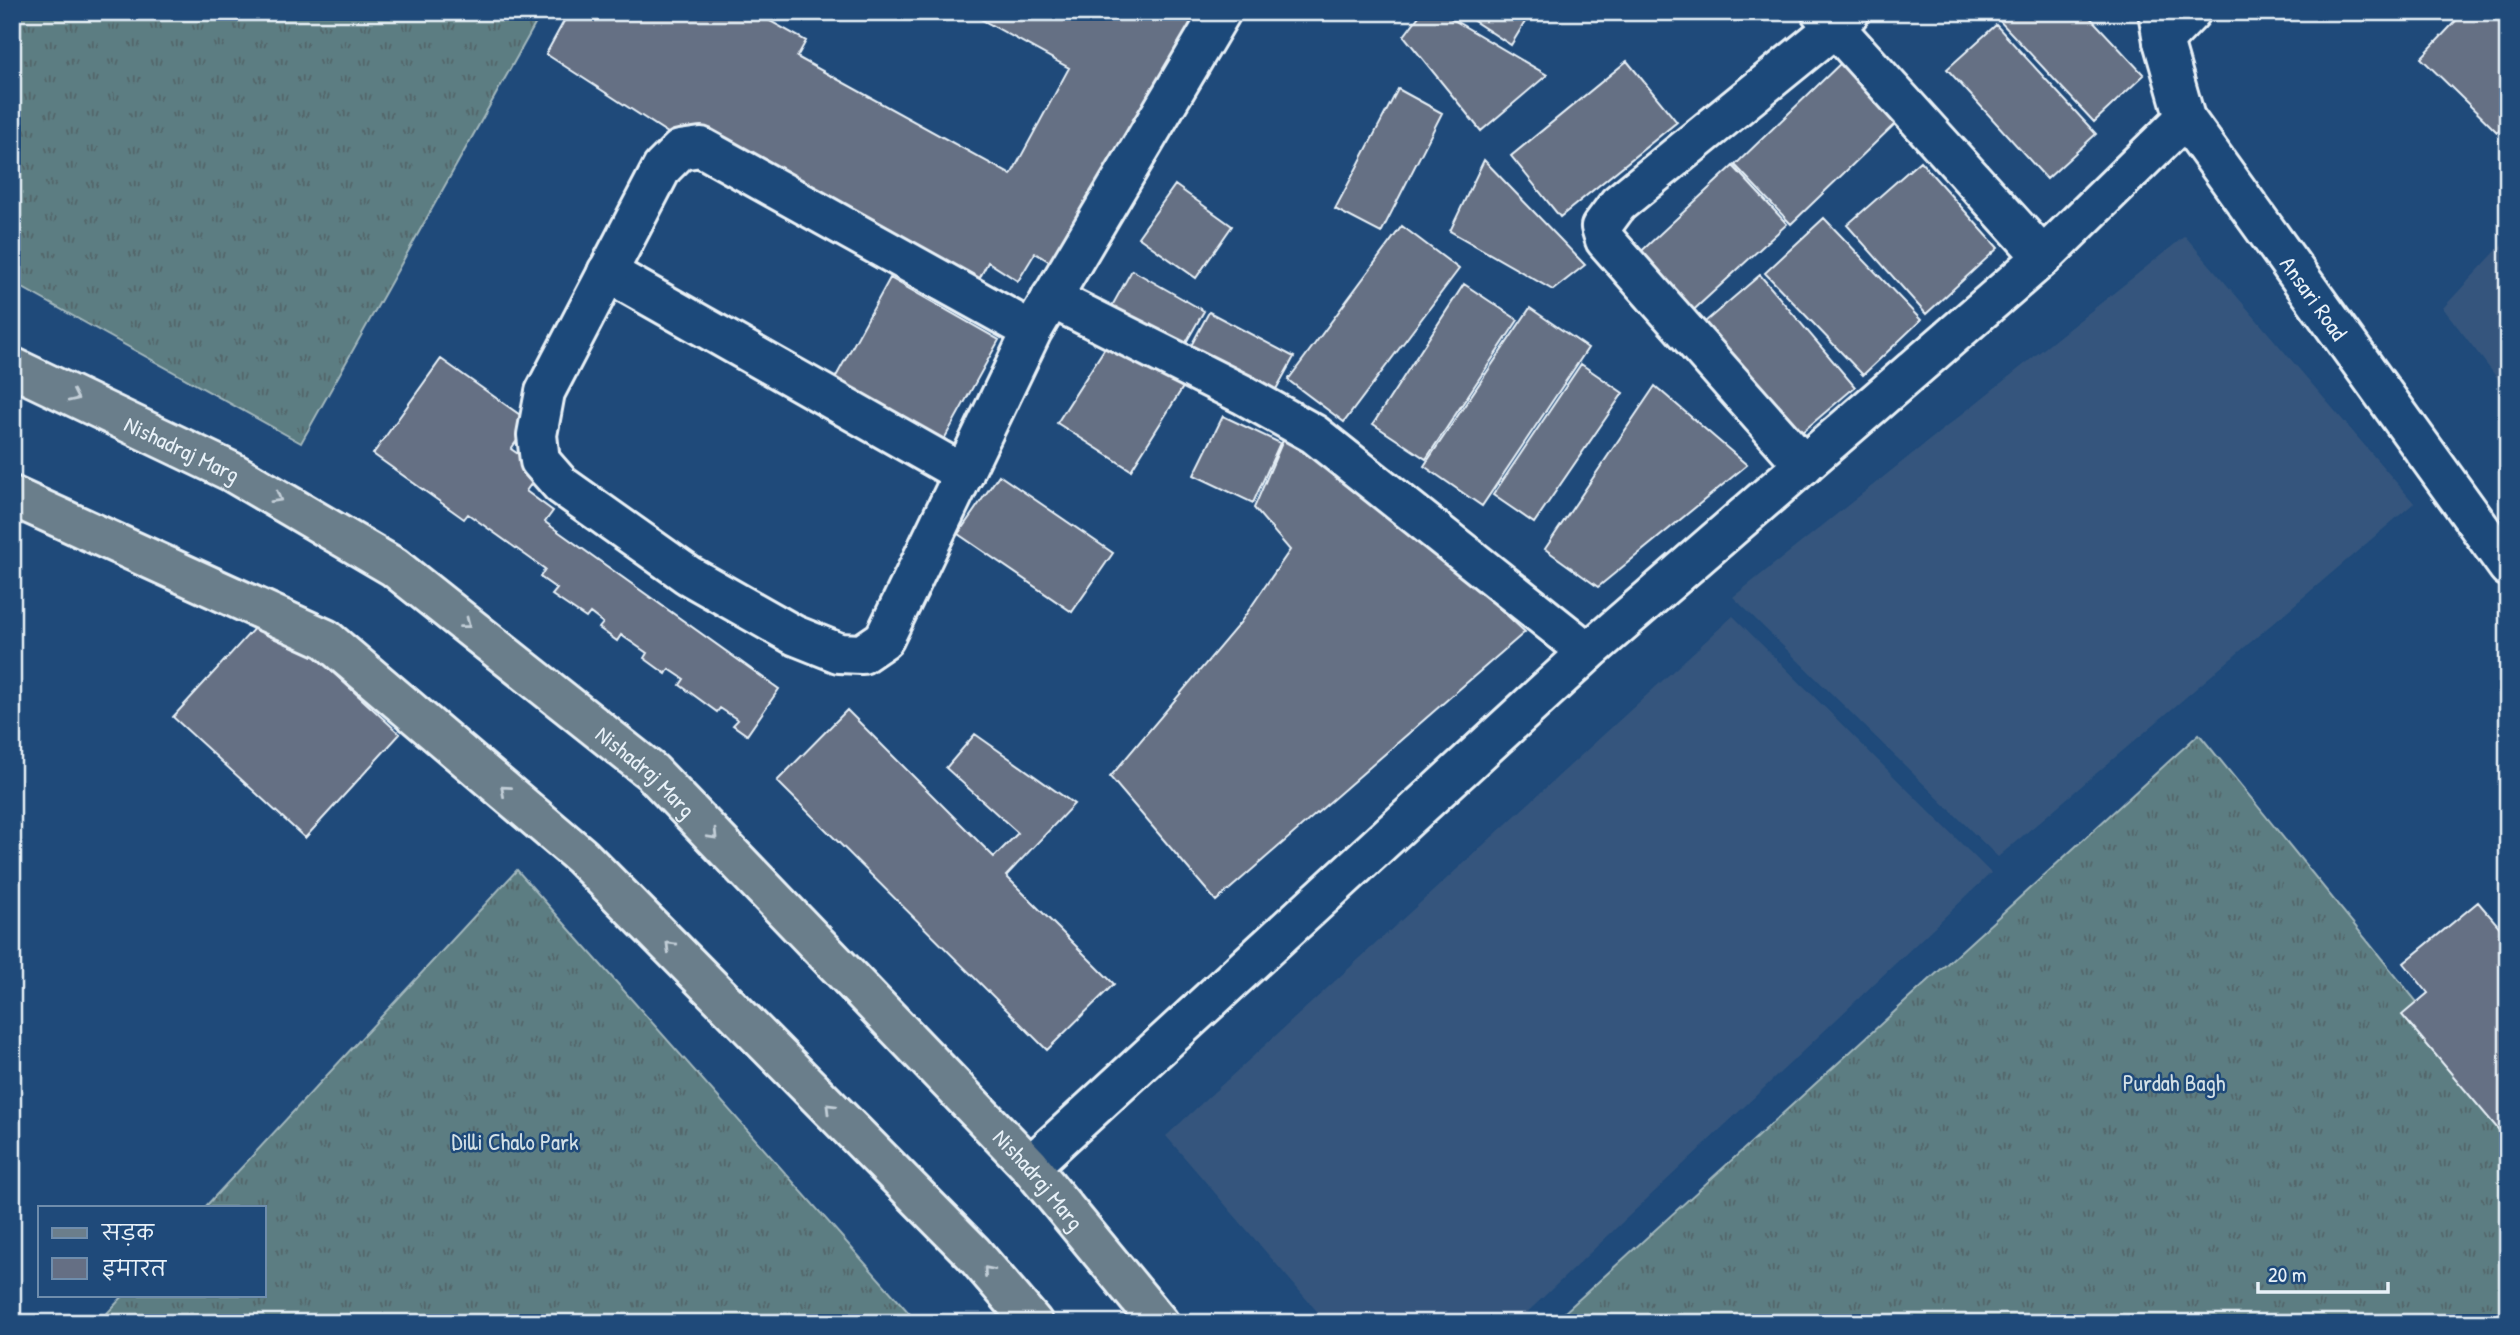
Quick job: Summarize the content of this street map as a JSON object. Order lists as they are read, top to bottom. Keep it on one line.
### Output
{"streets":{"main road":["Nishadraj Marg"],"street":["Ansari Road"]},"parks":["Purdah Bagh","Dilli Chalo Park"],"legend":["सड़क","इमारत"],"scale_bar":"20 m"}
